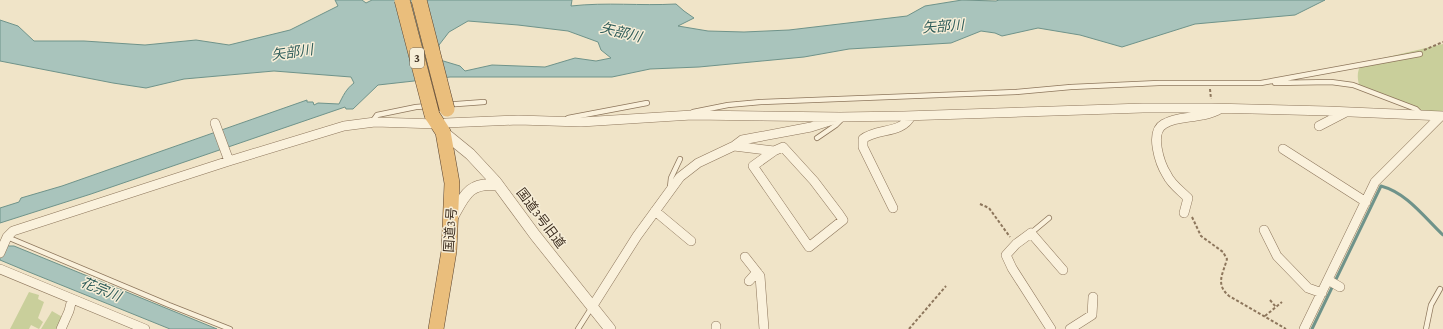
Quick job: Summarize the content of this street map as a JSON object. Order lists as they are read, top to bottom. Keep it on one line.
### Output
{"streets":{"highway":["3","国道3号"],"street":["国道3号旧道"]},"crossings":[["国道3号旧道","国道3号"]],"water":["矢部川","花宗川"]}
